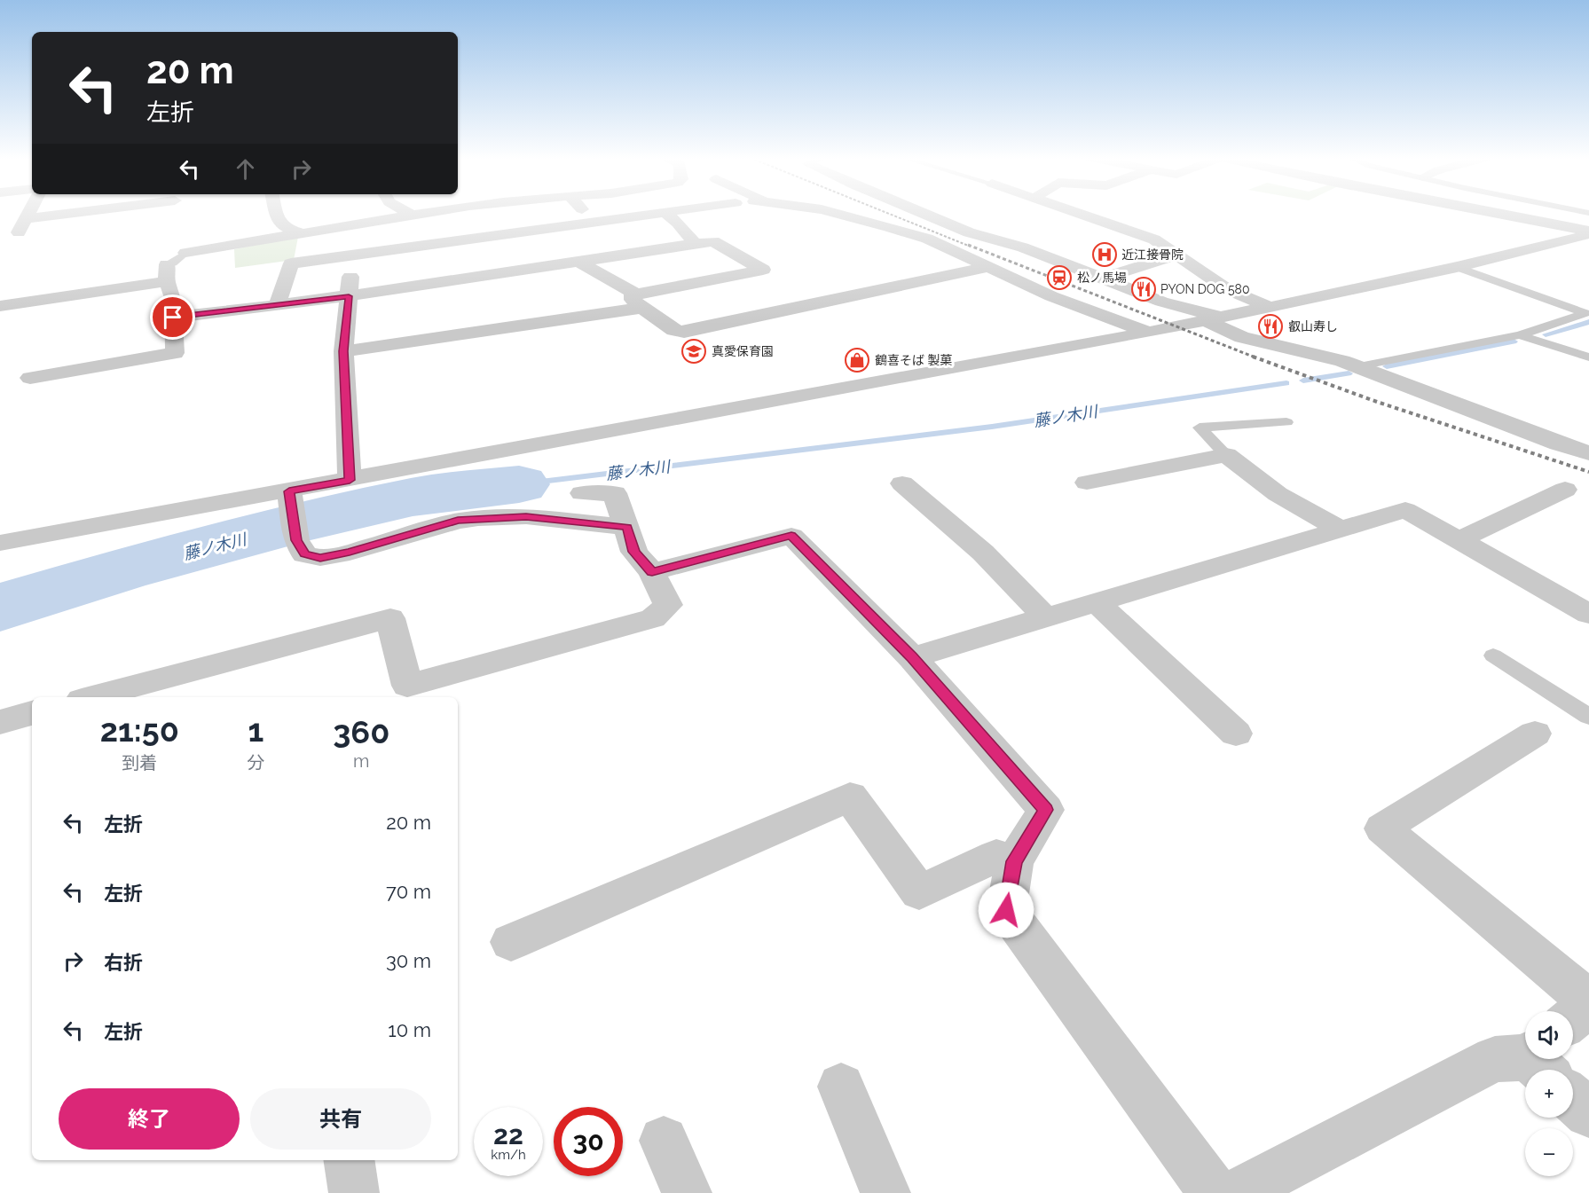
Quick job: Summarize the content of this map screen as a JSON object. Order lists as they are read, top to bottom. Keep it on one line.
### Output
{"water":["藤ノ木川"],"places":{"hospital":["近江接骨院"],"station":["松ノ馬場"],"restaurant":["PYON DOG 580","叡山寿し"],"school or university":["真愛保育園"],"shop":["鶴喜そば 製菓"]},"page":{"turn":["20 m","左折"],"eta":["21:50","到着","1","分","360","m"],"list":[{"name":"左折","value":"20 m"},{"name":"左折","value":"70 m"},{"name":"右折","value":"30 m"},{"name":"左折","value":"10 m"}],"map_buttons":["+","−"],"buttons":["終了","共有"],"speed":"22 km/h","limit":"30"}}
